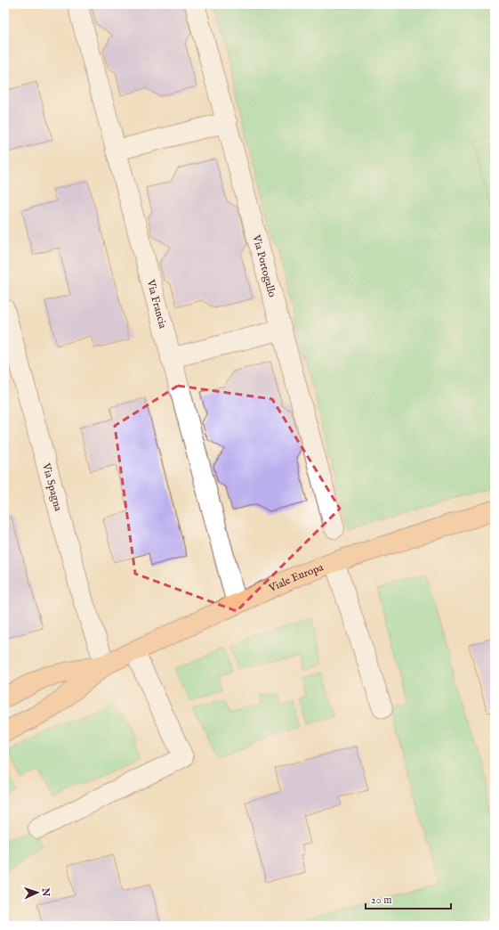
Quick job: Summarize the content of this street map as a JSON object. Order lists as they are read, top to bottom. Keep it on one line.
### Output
{"streets":{"main road":["Viale Europa"],"street":["Via Portogallo","Via Francia","Via Spagna"]},"crossings":[["Via Francia","Viale Europa"],["Via Spagna","Viale Europa"]],"scale_bar":"20 m","north":"right"}
